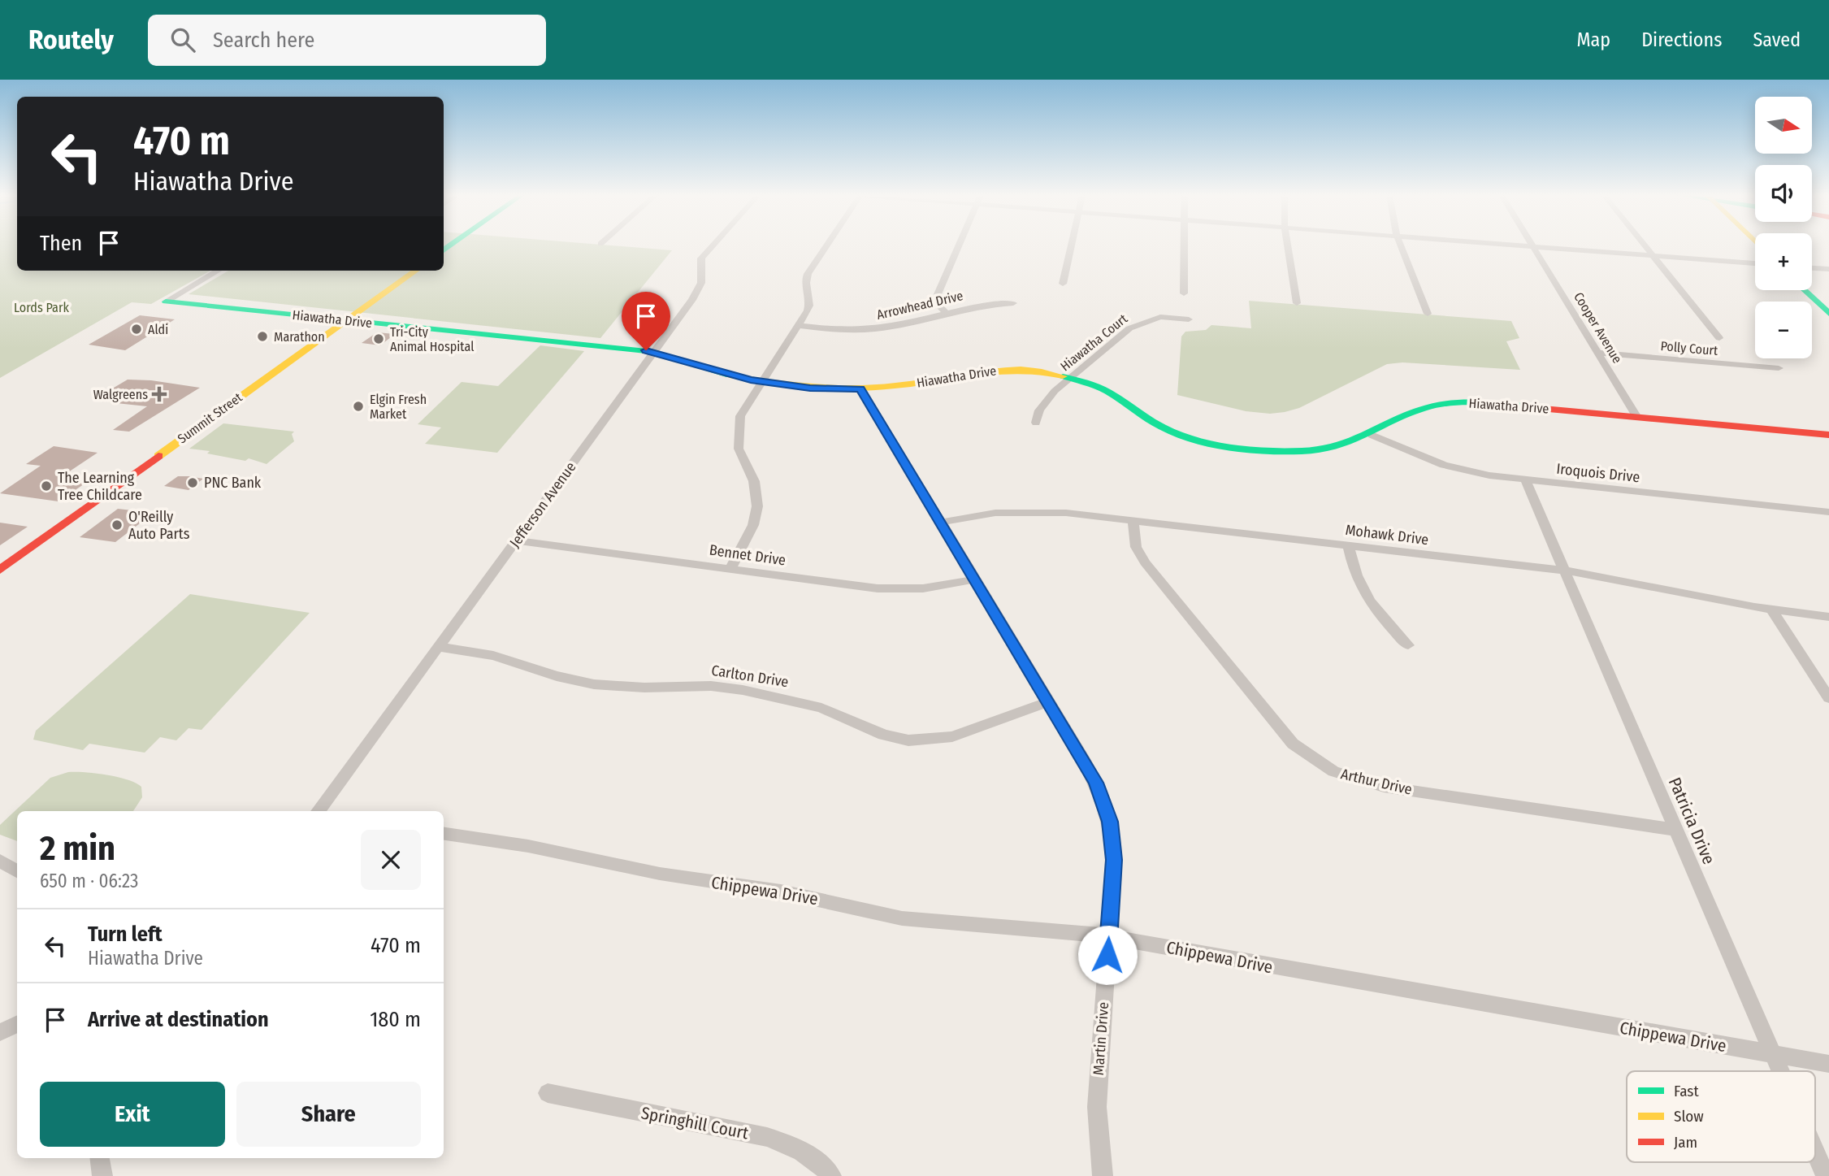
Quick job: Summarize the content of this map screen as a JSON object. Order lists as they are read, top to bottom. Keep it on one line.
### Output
{"streets":{"street":["Arrowhead Drive","Hiawatha Drive","Cooper Avenue","Hiawatha Court","Polly Court","Summit Street","Iroquois Drive","Jefferson Avenue","Mohawk Drive","Bennet Drive","Carlton Drive","Arthur Drive","Patricia Drive","Chippewa Drive","Martin Drive","Springhill Court"]},"crossings":[["Hiawatha Drive","Cooper Avenue"],["Hiawatha Drive","Hiawatha Court"],["Hiawatha Drive","Summit Street"],["Hiawatha Drive","Iroquois Drive"],["Hiawatha Drive","Jefferson Avenue"],["Hiawatha Drive","Martin Drive"],["Cooper Avenue","Polly Court"],["Iroquois Drive","Patricia Drive"],["Jefferson Avenue","Bennet Drive"],["Jefferson Avenue","Carlton Drive"],["Mohawk Drive","Arthur Drive"],["Mohawk Drive","Patricia Drive"],["Mohawk Drive","Martin Drive"],["Bennet Drive","Martin Drive"],["Carlton Drive","Martin Drive"],["Arthur Drive","Patricia Drive"],["Patricia Drive","Chippewa Drive"],["Chippewa Drive","Martin Drive"]],"parks":["Lords Park"],"places":{"other":["Aldi","Marathon","Tri-City Animal Hospital","Elgin Fresh Market","PNC Bank","The Learning Tree Childcare","O'Reilly Auto Parts"],"health":["Walgreens"]},"legend":["Fast","Slow","Jam"],"north":"right","page":{"header":"Routely","search":"Search here","nav":["Map","Directions","Saved"],"map_buttons":["+","−"],"turn":["470 m","Hiawatha Drive"],"then":"Then","heading":["2 min","650 m · 06:23"],"list":[{"name":"Turn left","note":"Hiawatha Drive","value":"470 m"},{"name":"Arrive at destination","value":"180 m"}],"buttons":["Exit","Share"]}}
